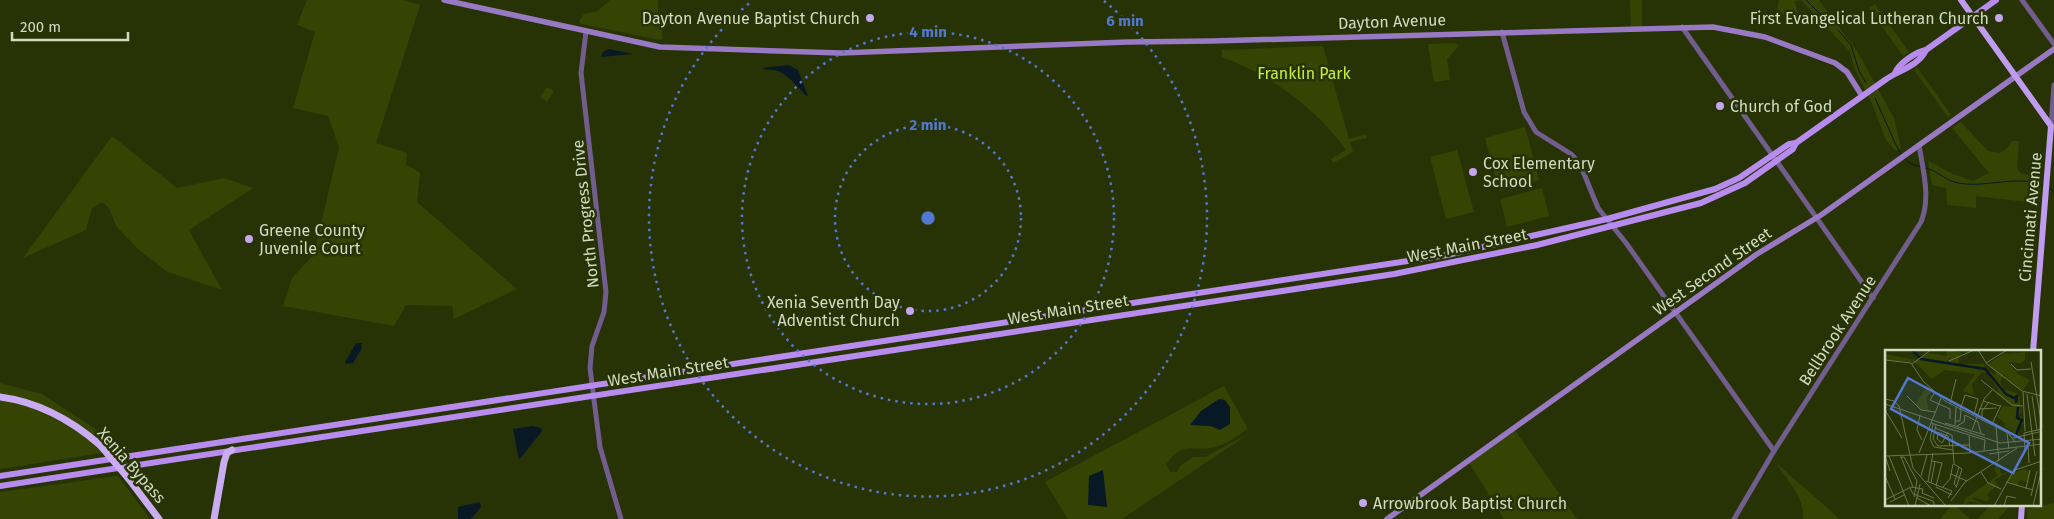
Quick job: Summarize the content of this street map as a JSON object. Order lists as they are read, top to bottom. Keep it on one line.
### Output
{"streets":{"highway":["Cincinnati Avenue","Xenia Bypass"],"main road":["Dayton Avenue","West Main Street","West Second Street"],"street":["North Progress Drive","Bellbrook Avenue"]},"crossings":[["Dayton Avenue","North Progress Drive"],["Dayton Avenue","West Main Street"],["North Progress Drive","West Main Street"],["West Second Street","Bellbrook Avenue"]],"parks":["Franklin Park"],"places":["Dayton Avenue Baptist Church","First Evangelical Lutheran Church","Church of God","Cox Elementary School","Greene County Juvenile Court","Xenia Seventh Day Adventist Church","Arrowbrook Baptist Church"],"scale_bar":"200 m","rings":["6 min","4 min","2 min"]}
